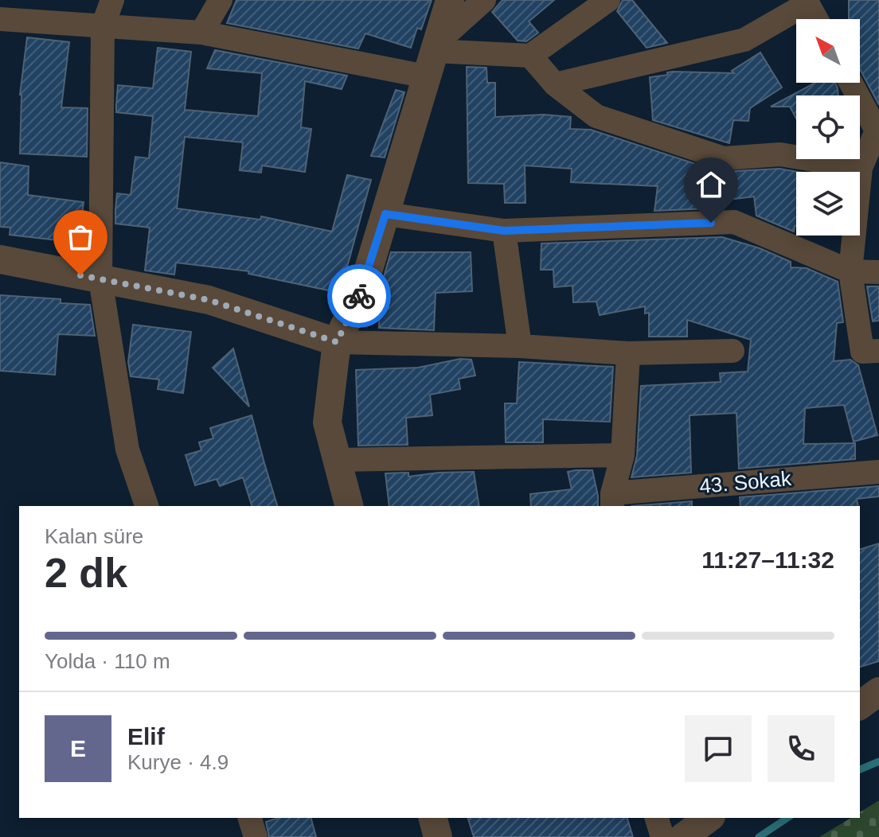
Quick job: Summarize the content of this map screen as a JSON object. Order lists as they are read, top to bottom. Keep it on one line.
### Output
{"streets":{"street":["43. Sokak"]},"north":"top left","page":{"heading":["2 dk","Kalan süre","11:27–11:32"],"panel":["Elif","Kurye · 4.9"],"bar":"Yolda · 110 m","round":"E"}}
